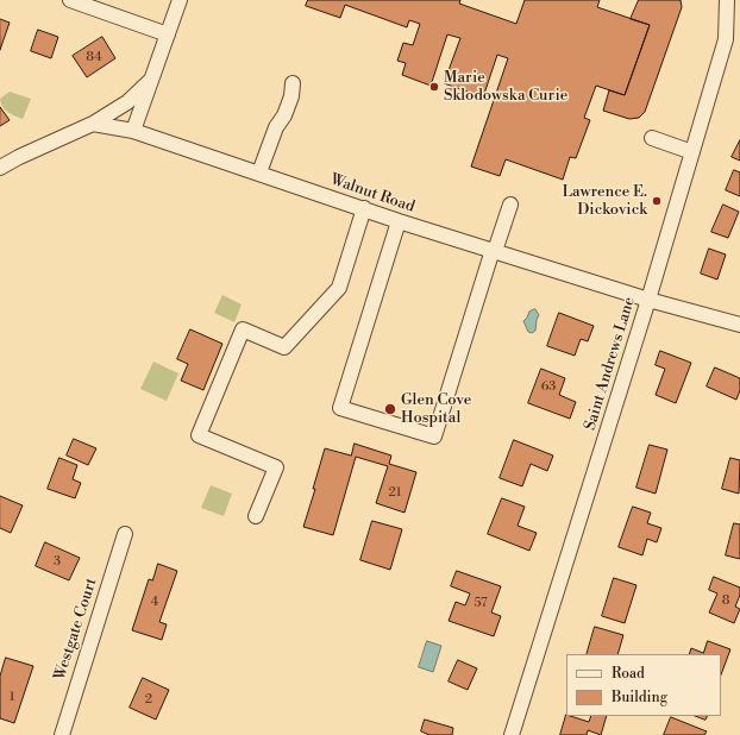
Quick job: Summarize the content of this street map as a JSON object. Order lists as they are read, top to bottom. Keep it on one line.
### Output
{"streets":{"street":["Walnut Road","Saint Andrews Lane","Westgate Court"]},"crossings":[["Walnut Road","Saint Andrews Lane"]],"places":["Marie Sklodowska Curie","Lawrence E. Dickovick","Glen Cove Hospital"],"house_numbers":["84","63","21","3","8","4","57","1","2"],"legend":["Road","Building"]}
